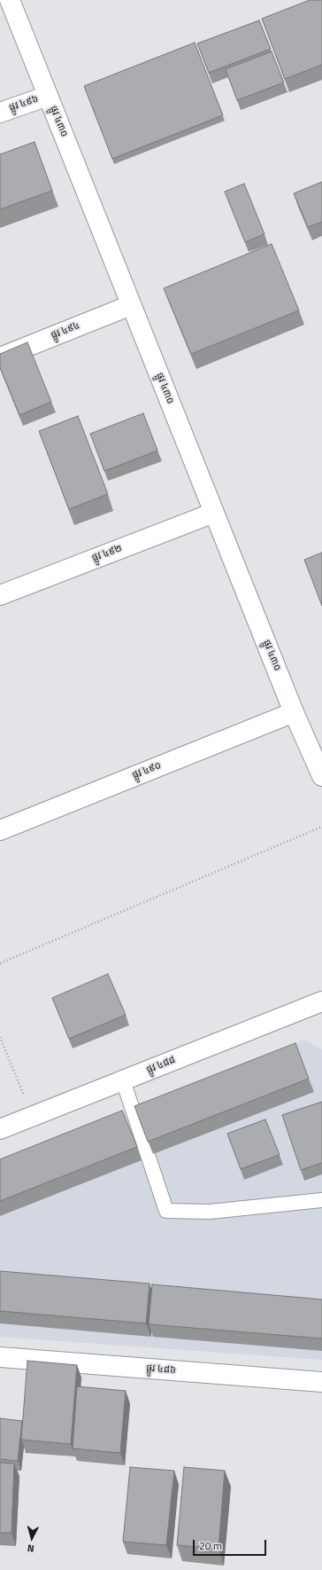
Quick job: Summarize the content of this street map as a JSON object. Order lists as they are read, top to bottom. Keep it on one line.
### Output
{"streets":{"street":["ផ្លូវ ៤៩៦","ផ្លូវ ៤៣០","ផ្លូវ ៤៩៤","ផ្លូវ ៤៩២","ផ្លូវ ៤៩០","ផ្លូវ ៤៨៨","ផ្លូវ ៤៨៦"]},"crossings":[["ផ្លូវ ៤៩៦","ផ្លូវ ៤៣០"],["ផ្លូវ ៤៣០","ផ្លូវ ៤៩៤"],["ផ្លូវ ៤៣០","ផ្លូវ ៤៩២"],["ផ្លូវ ៤៣០","ផ្លូវ ៤៩០"]],"scale_bar":"20 m","north":"bottom"}
